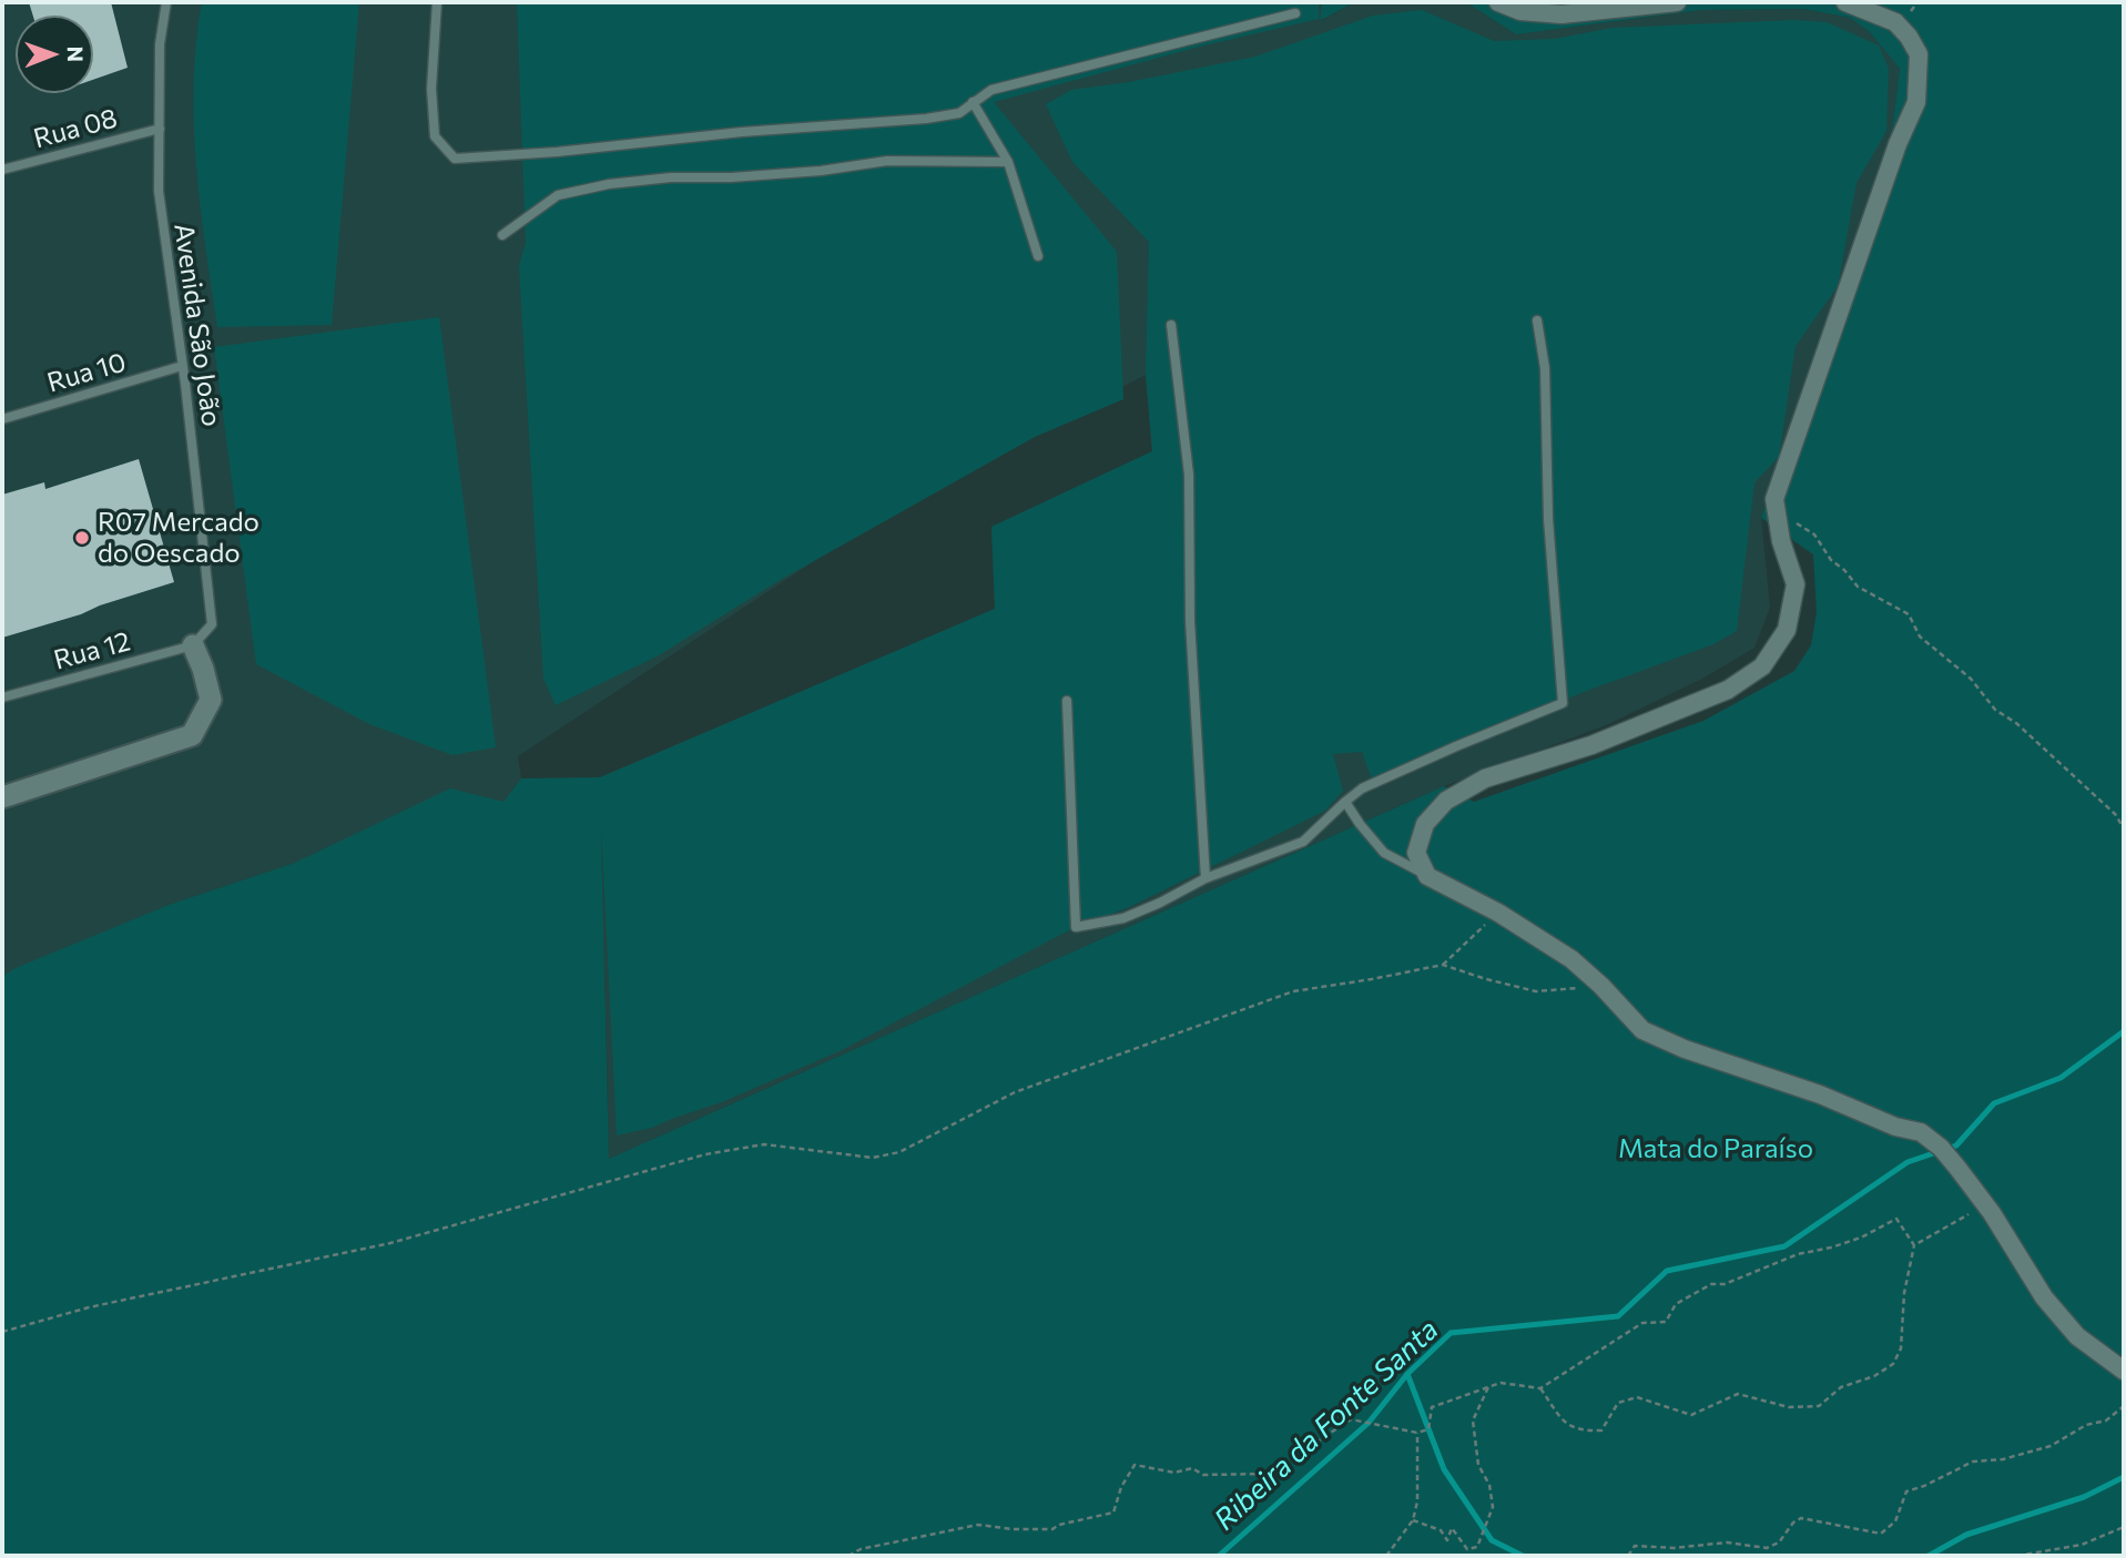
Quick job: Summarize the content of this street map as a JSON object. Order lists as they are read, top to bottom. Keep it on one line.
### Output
{"streets":{"lane":["Rua 08","Avenida São João","Rua 10","Rua 12"]},"crossings":[["Rua 08","Avenida São João"],["Avenida São João","Rua 10"],["Avenida São João","Rua 12"]],"water":["Ribeira da Fonte Santa"],"parks":["Mata do Paraíso"],"places":["R07 Mercado do Oescado"],"north":"right"}
